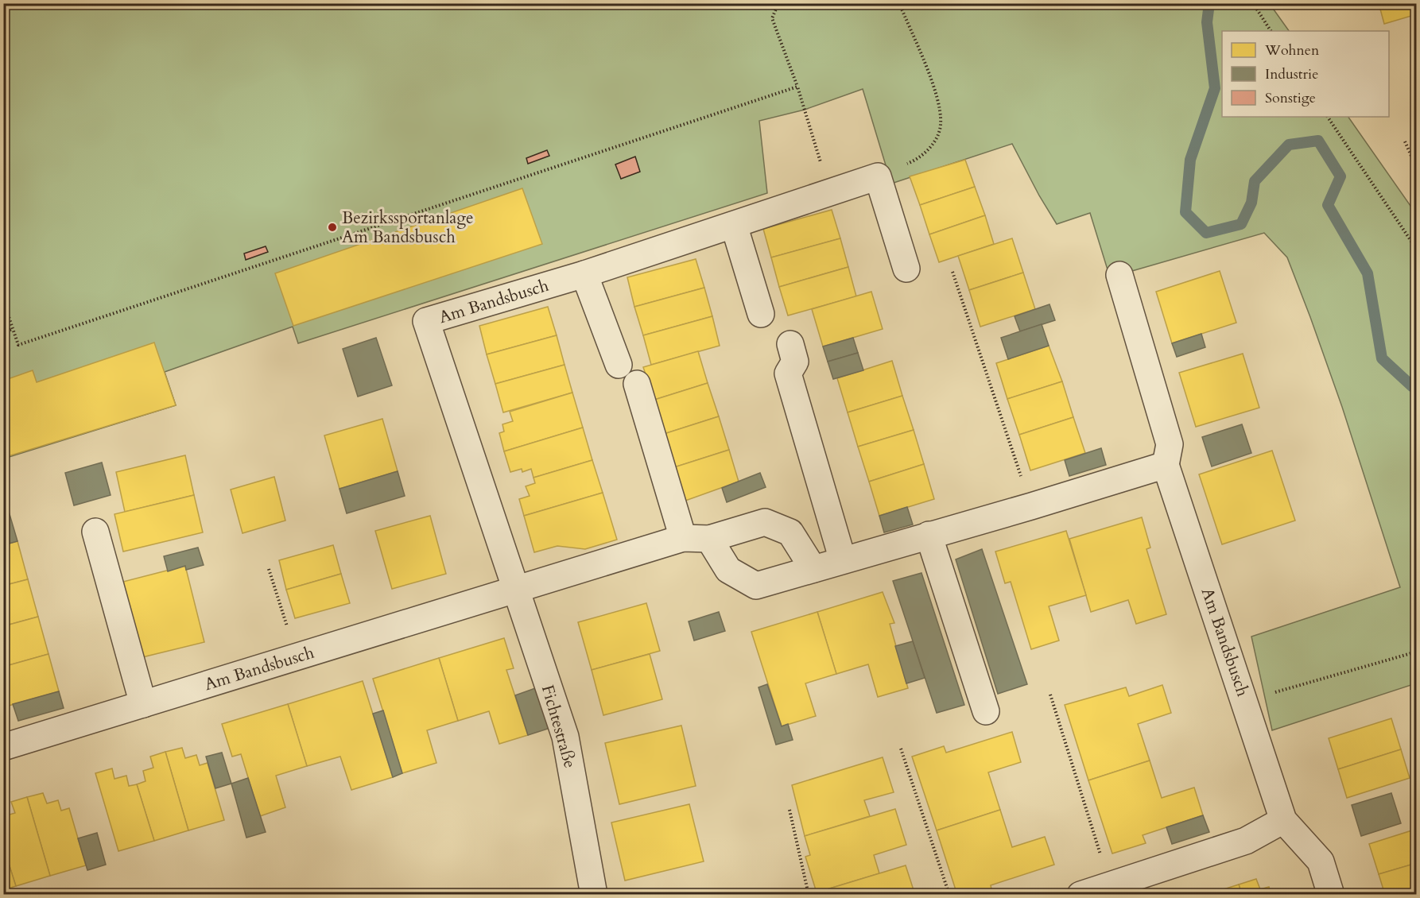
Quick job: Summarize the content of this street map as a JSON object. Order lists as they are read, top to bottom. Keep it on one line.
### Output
{"streets":{"street":["Am Bandsbusch","Fichtestraße"]},"crossings":[["Am Bandsbusch","Fichtestraße"]],"places":["Bezirkssportanlage Am Bandsbusch"],"legend":["Wohnen","Industrie","Sonstige"]}
